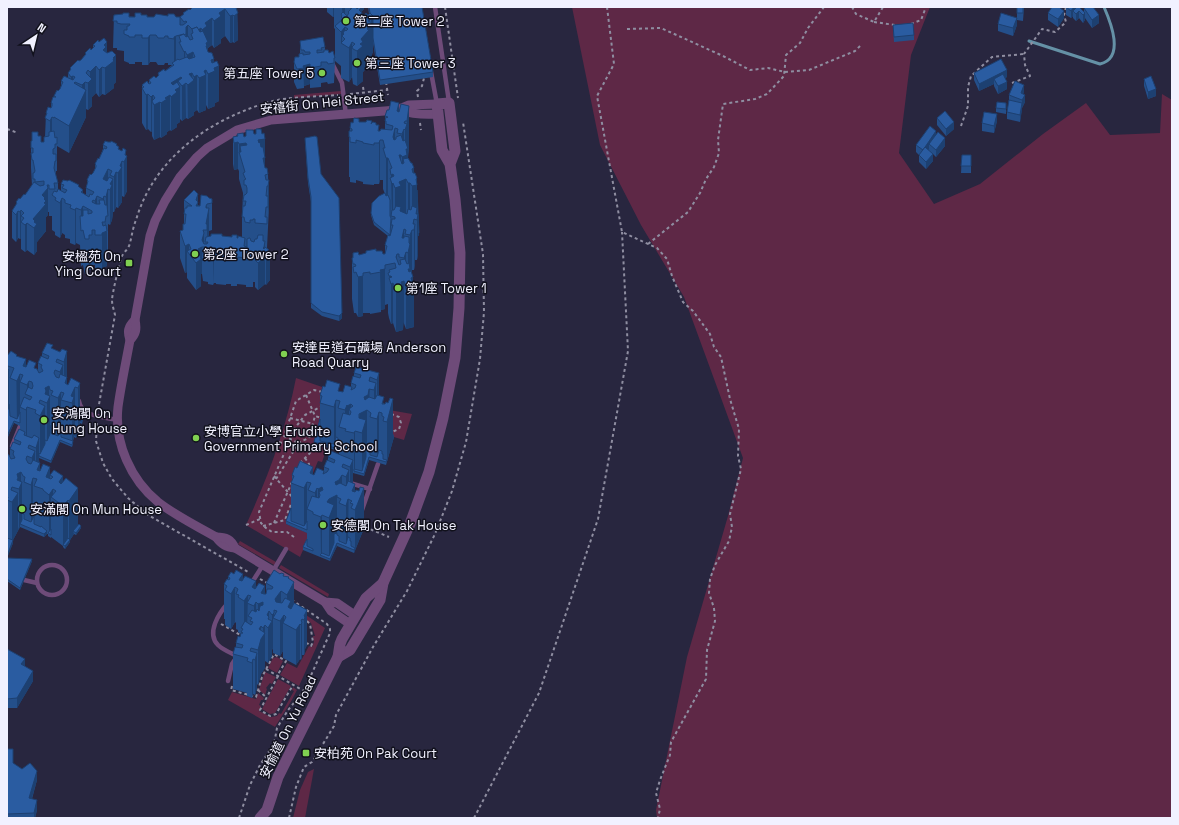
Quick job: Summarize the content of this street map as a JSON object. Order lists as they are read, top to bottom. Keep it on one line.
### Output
{"streets":{"street":["安禧街 On Hei Street","安愉道 On Yu Road"]},"crossings":[["安禧街 On Hei Street","安愉道 On Yu Road"]],"places":{"other":["第二座 Tower 2","第三座 Tower 3","第五座 Tower 5","第2座 Tower 2","第1座 Tower 1","安達臣道石礦場 Anderson Road Quarry","安鴻閣 On Hung House","安博官立小學 Erudite Government Primary School","安滿閣 On Mun House","安德閣 On Tak House"],"transit":["安楹苑 On Ying Court","安柏苑 On Pak Court"]},"north":"top right"}
